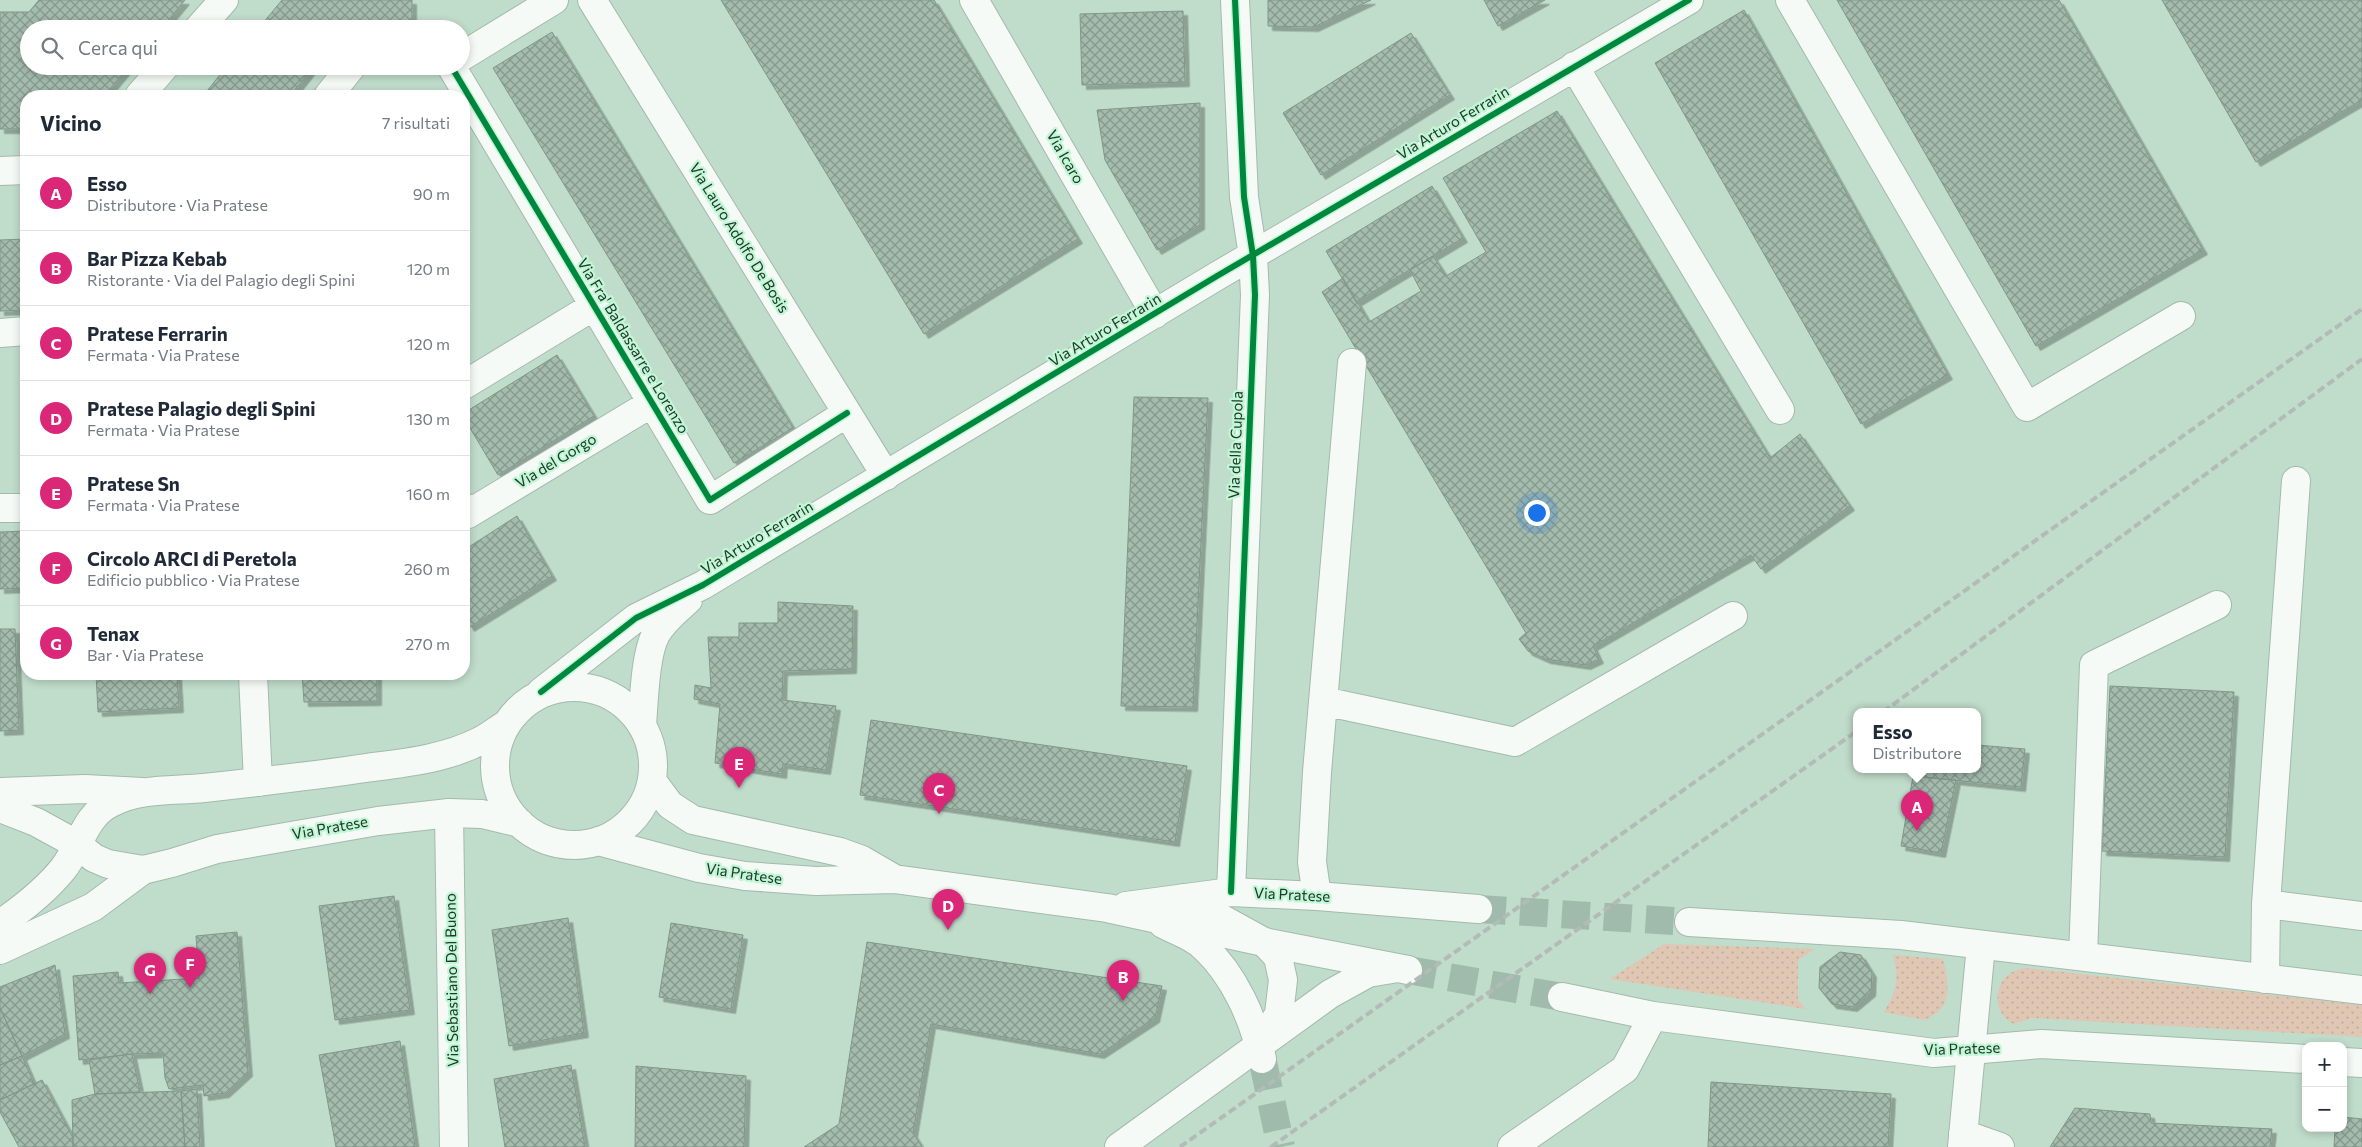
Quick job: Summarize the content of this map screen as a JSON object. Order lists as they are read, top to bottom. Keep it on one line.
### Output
{"streets":{"street":["Via Arturo Ferrarin","Via Icaro","Via Lauro Adolfo De Bosis","Via Fra' Baldassarre e Lorenzo","Via della Cupola","Via del Gorgo","Via Pratese","Via Sebastiano Del Buono"]},"crossings":[["Via Arturo Ferrarin","Via Icaro"],["Via Arturo Ferrarin","Via Lauro Adolfo De Bosis"],["Via Arturo Ferrarin","Via della Cupola"],["Via Arturo Ferrarin","Via Pratese"],["Via Lauro Adolfo De Bosis","Via Fra' Baldassarre e Lorenzo"],["Via Fra' Baldassarre e Lorenzo","Via del Gorgo"],["Via della Cupola","Via Pratese"],["Via Pratese","Via Sebastiano Del Buono"]],"page":{"search":"Cerca qui","heading":["Vicino","7 risultati"],"list":[{"mark":"A","name":"Esso","note":"Distributore · Via Pratese","value":"90 m"},{"mark":"B","name":"Bar Pizza Kebab","note":"Ristorante · Via del Palagio degli Spini","value":"120 m"},{"mark":"C","name":"Pratese Ferrarin","note":"Fermata · Via Pratese","value":"120 m"},{"mark":"D","name":"Pratese Palagio degli Spini","note":"Fermata · Via Pratese","value":"130 m"},{"mark":"E","name":"Pratese Sn","note":"Fermata · Via Pratese","value":"160 m"},{"mark":"F","name":"Circolo ARCI di Peretola","note":"Edificio pubblico · Via Pratese","value":"260 m"},{"mark":"G","name":"Tenax","note":"Bar · Via Pratese","value":"270 m"}],"popup":["Esso","Distributore"],"pins":["E","C","A","D","F","G","B"],"map_buttons":["+","−"]}}
